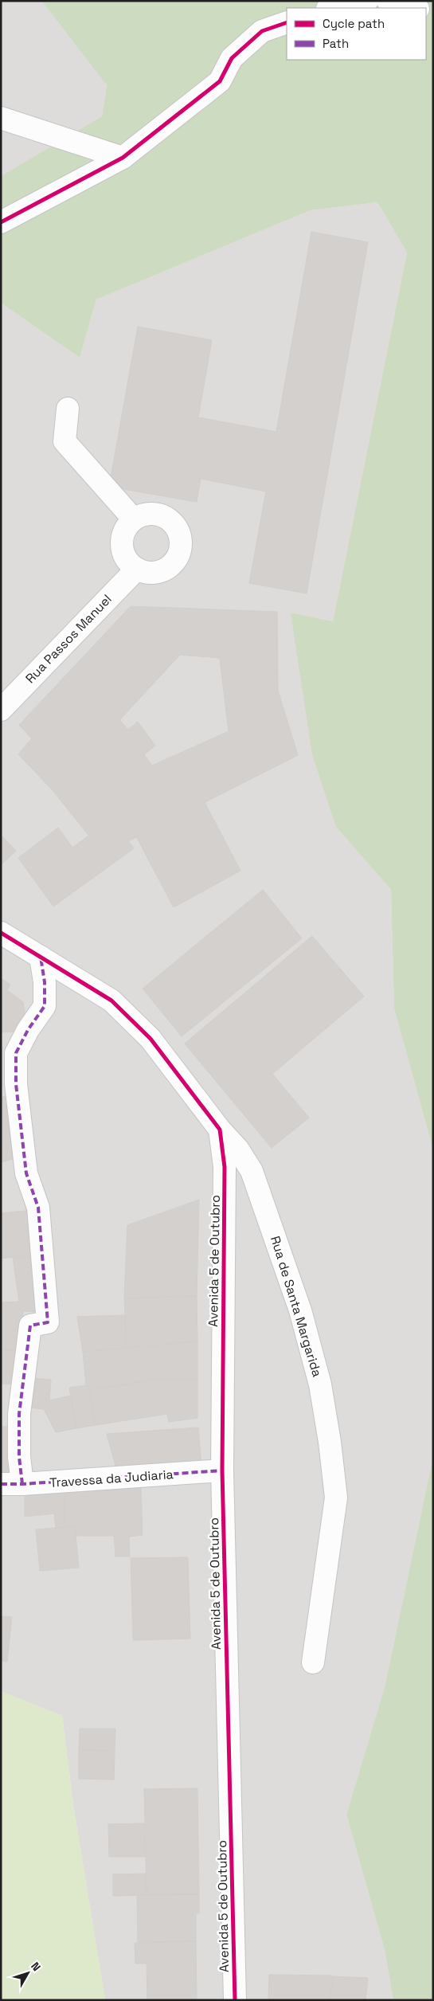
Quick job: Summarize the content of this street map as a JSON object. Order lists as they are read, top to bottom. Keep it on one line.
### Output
{"streets":{"street":["Rua Passos Manuel","Avenida 5 de Outubro","Rua de Santa Margarida","Travessa da Judiaria"]},"crossings":[["Avenida 5 de Outubro","Rua de Santa Margarida"],["Avenida 5 de Outubro","Travessa da Judiaria"]],"legend":["Cycle path","Path"],"north":"top right"}
